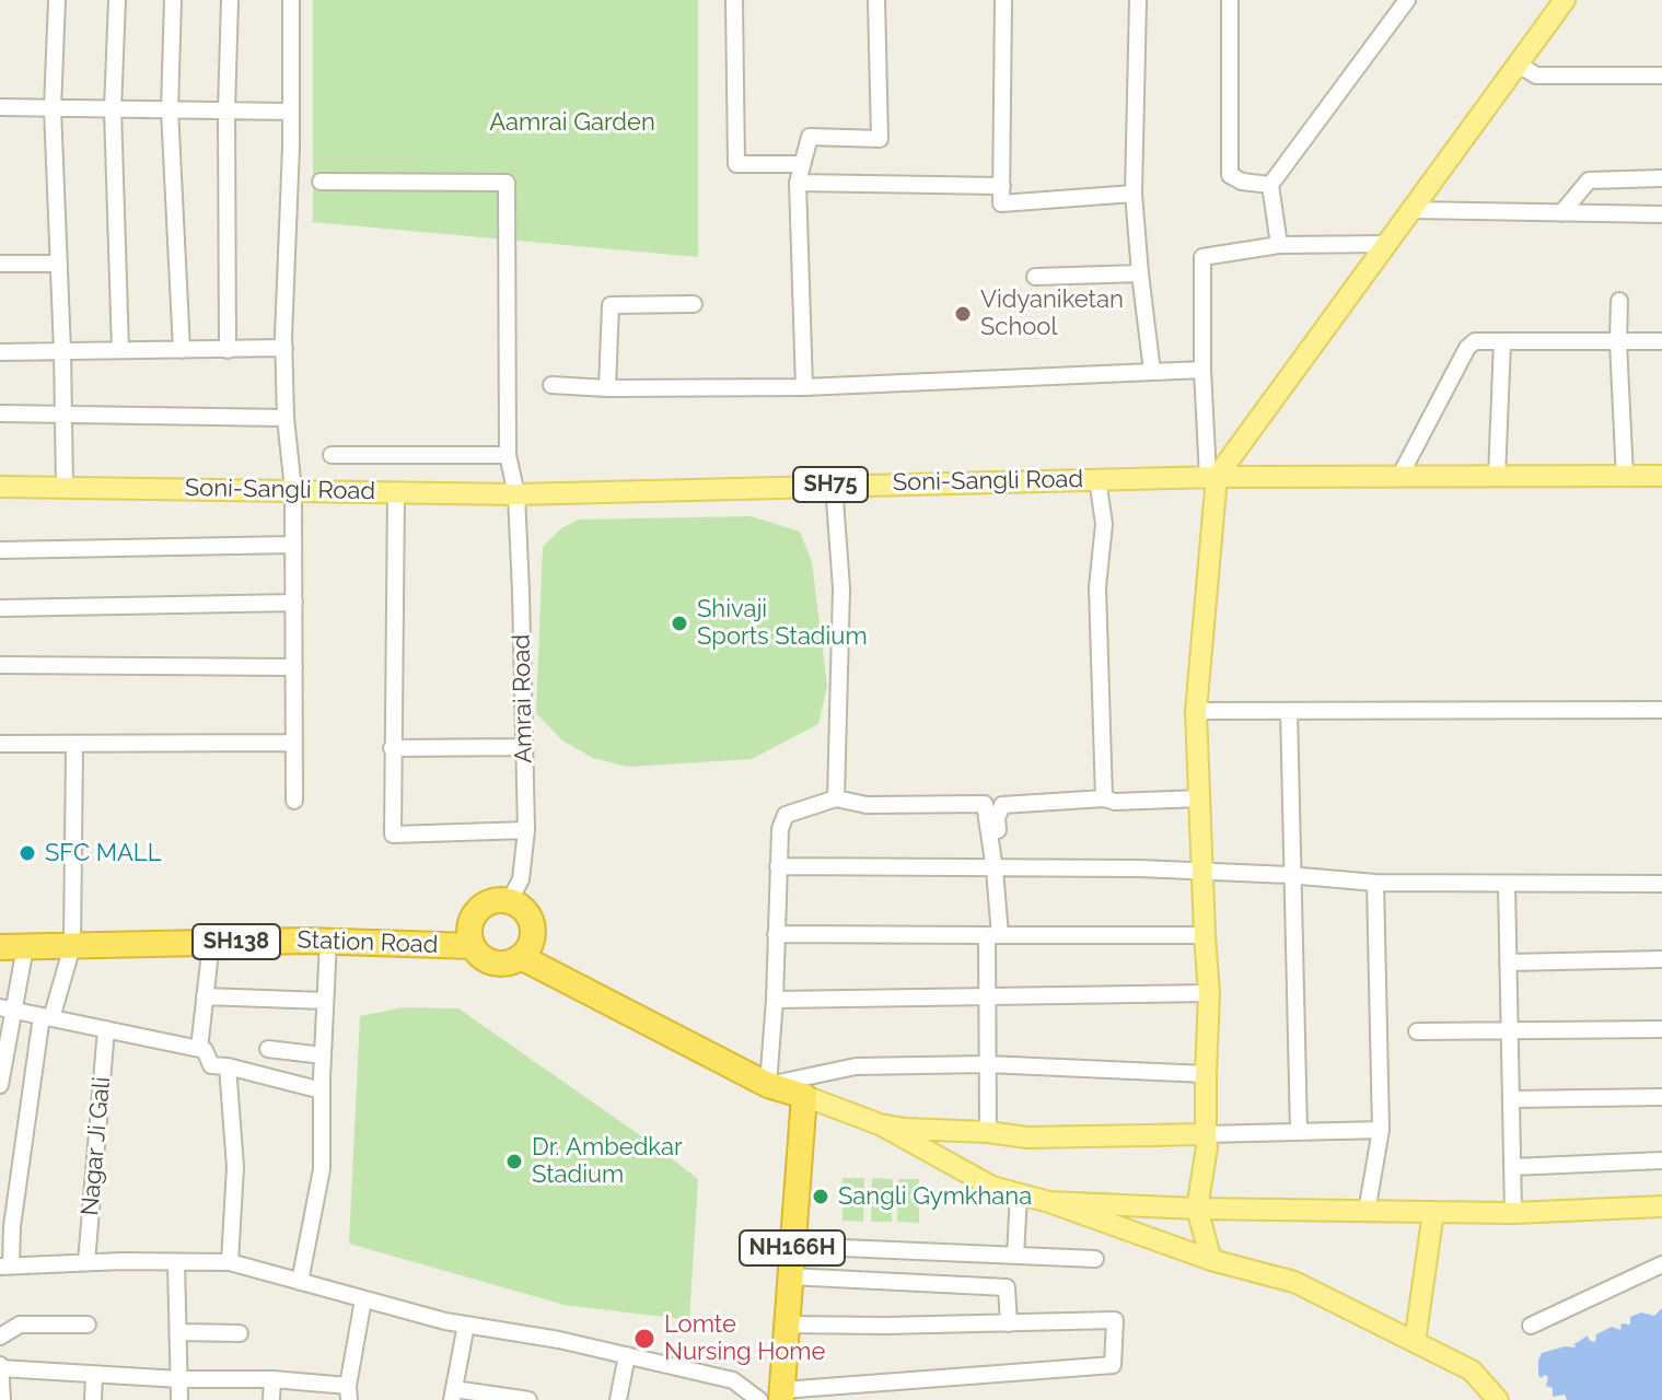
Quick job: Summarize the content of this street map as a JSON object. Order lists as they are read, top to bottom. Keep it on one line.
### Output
{"streets":{"highway":["SH138","Station Road","NH166H"],"main road":["Soni-Sangli Road","SH75"],"street":["Amrai Road","Nagar Ji Gali"]},"crossings":[["Soni-Sangli Road","Amrai Road"],["Amrai Road","Station Road"]],"parks":["Aamrai Garden"],"places":["Vidyaniketan School","Shivaji Sports Stadium","SFC MALL","Dr. Ambedkar Stadium","Sangli Gymkhana","Lomte Nursing Home"]}
